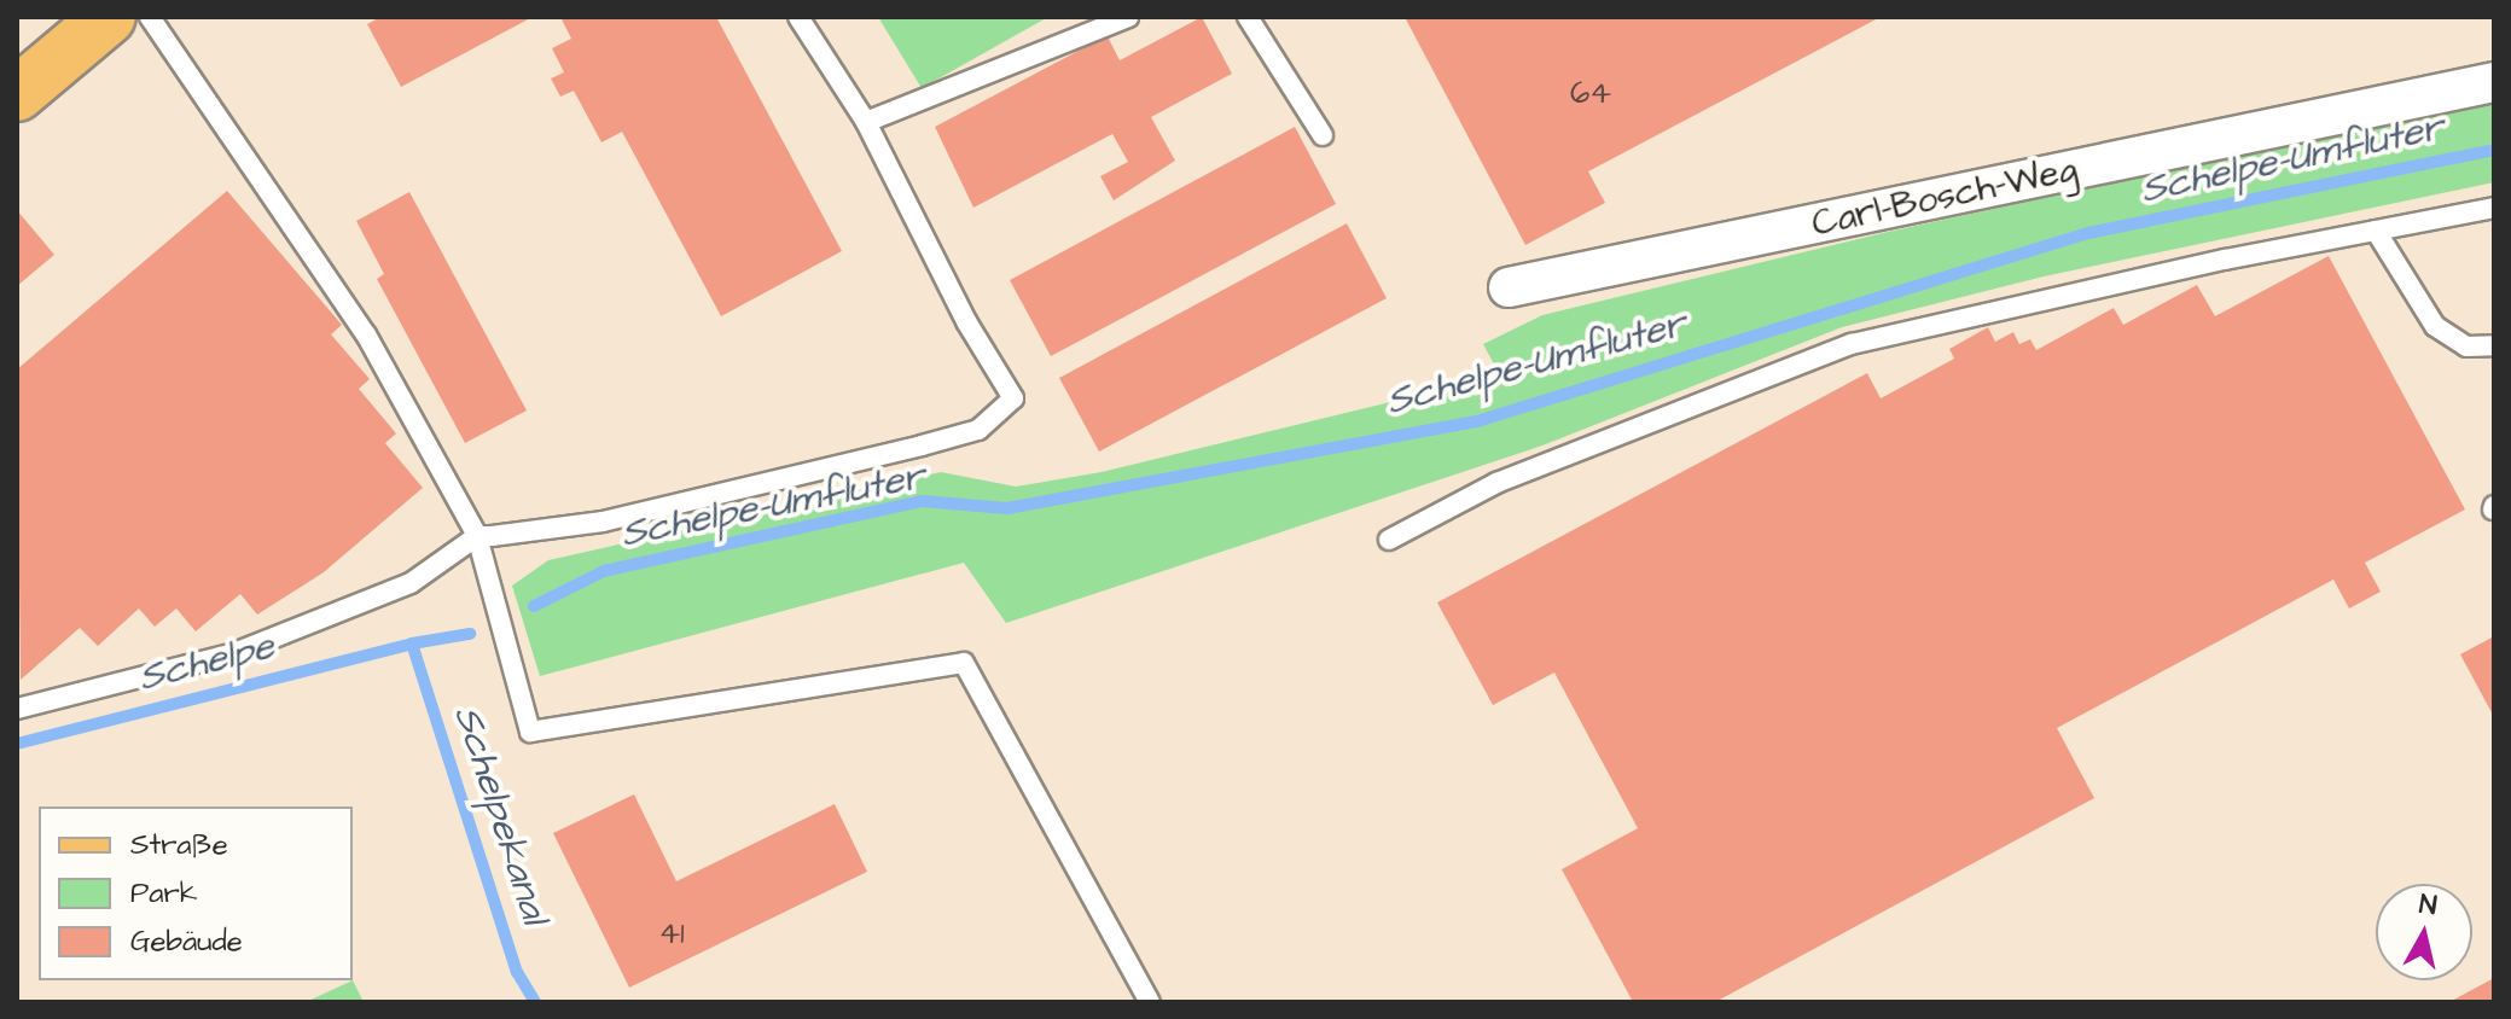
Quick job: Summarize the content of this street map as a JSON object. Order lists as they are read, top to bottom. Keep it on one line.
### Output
{"streets":{"street":["Carl-Bosch-Weg"]},"water":["Schelpe-Umfluter","Schelpe","Schelpekanal"],"house_numbers":["64","41"],"legend":["Straße","Park","Gebäude"],"north":"top"}
